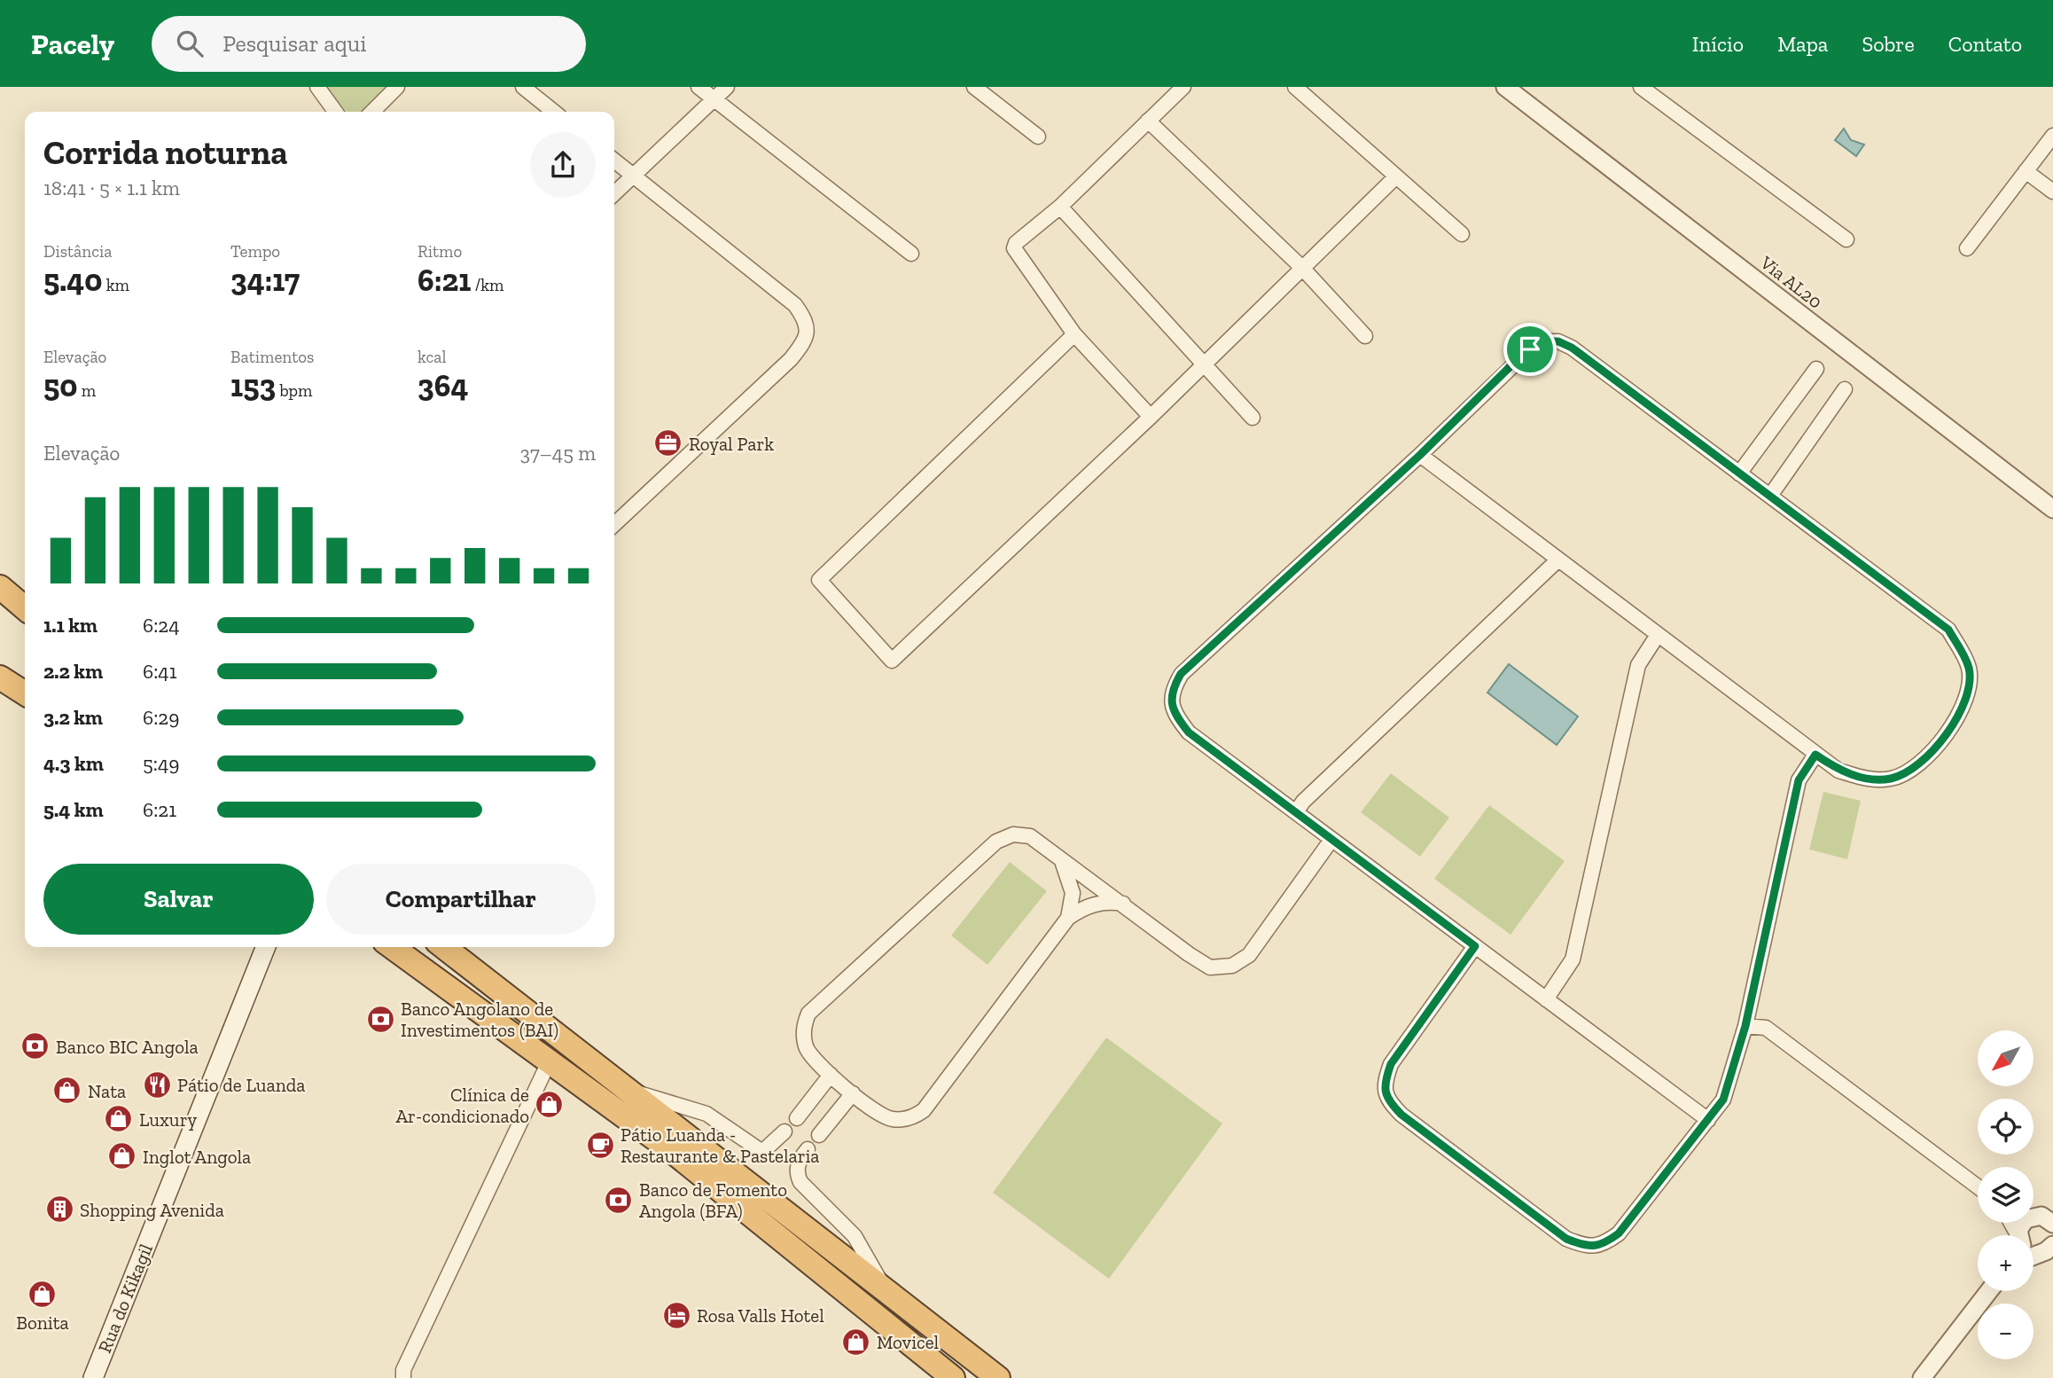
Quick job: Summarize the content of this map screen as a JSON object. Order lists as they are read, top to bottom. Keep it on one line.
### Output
{"streets":{"main road":["Rua do Kikagil"],"street":["Via AL20"]},"places":{"office":["Royal Park"],"bank":["Banco Angolano de Investimentos (BAI)","Banco BIC Angola","Banco de Fomento Angola (BFA)"],"restaurant":["Pátio de Luanda"],"shop":["Nata","Clínica de Ar-condicionado","Luxury","Inglot Angola","Bonita","Movicel"],"cafe":["Pátio Luanda - Restaurante & Pastelaria"],"building":["Shopping Avenida"],"hotel":["Rosa Valls Hotel"]},"north":"bottom left","page":{"header":"Pacely","search":"Pesquisar aqui","nav":["Início","Mapa","Sobre","Contato"],"heading":["Corrida noturna","18:41 · 5 × 1.1 km"],"stats":[["Distância","5.40 km"],["Tempo","34:17"],["Ritmo","6:21 /km"],["Elevação","50 m"],["Batimentos","153 bpm"],["kcal","364"]],"chart":["Elevação","37–45 m"],"list":[{"name":"1.1 km","note":"6:24"},{"name":"2.2 km","note":"6:41"},{"name":"3.2 km","note":"6:29"},{"name":"4.3 km","note":"5:49"},{"name":"5.4 km","note":"6:21"}],"buttons":["Salvar","Compartilhar"],"map_buttons":["+","−"]}}
